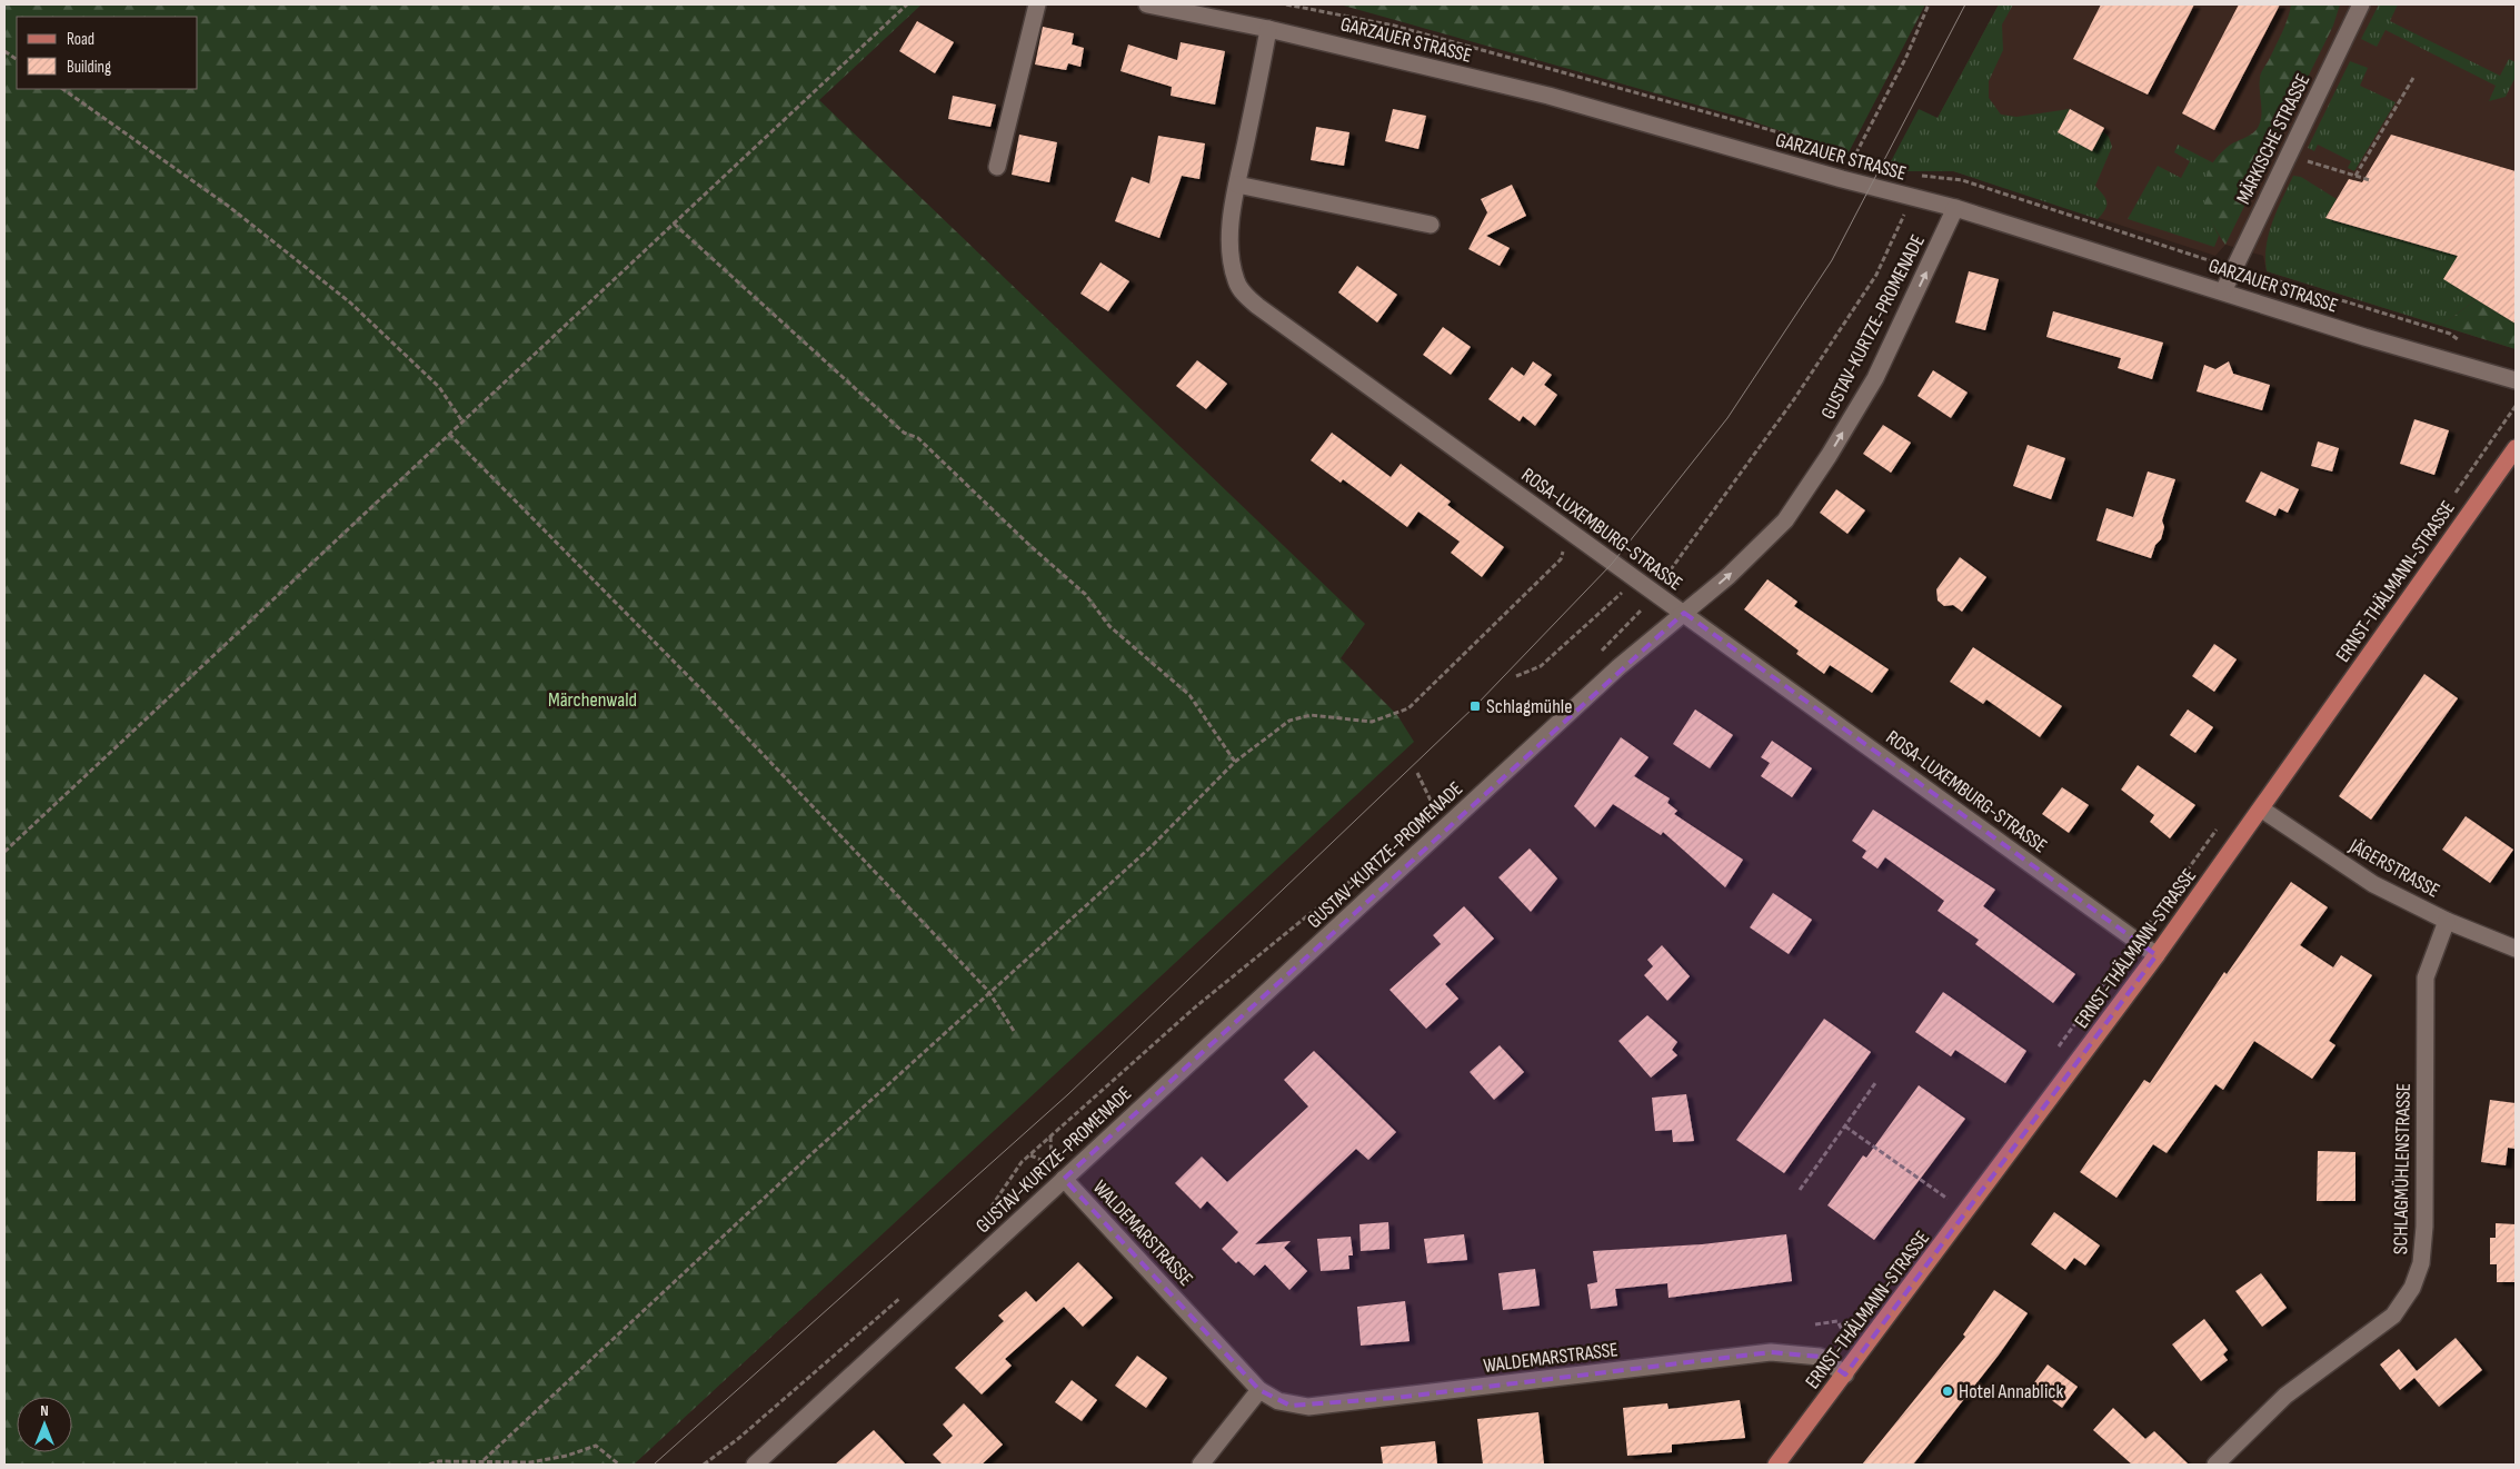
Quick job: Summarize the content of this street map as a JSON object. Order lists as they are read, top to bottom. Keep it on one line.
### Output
{"streets":{"main road":["ERNST-THÄLMANN-STRASSE"],"street":["GARZAUER STRASSE","MÄRKISCHE STRASSE","GUSTAV-KURTZE-PROMENADE","ROSA-LUXEMBURG-STRASSE","JÄGERSTRASSE","SCHLAGMÜHLENSTRASSE","WALDEMARSTRASSE"]},"crossings":[["GARZAUER STRASSE","MÄRKISCHE STRASSE"],["GARZAUER STRASSE","GUSTAV-KURTZE-PROMENADE"],["GARZAUER STRASSE","ROSA-LUXEMBURG-STRASSE"],["GUSTAV-KURTZE-PROMENADE","ROSA-LUXEMBURG-STRASSE"],["GUSTAV-KURTZE-PROMENADE","WALDEMARSTRASSE"],["ROSA-LUXEMBURG-STRASSE","ERNST-THÄLMANN-STRASSE"],["ERNST-THÄLMANN-STRASSE","JÄGERSTRASSE"],["ERNST-THÄLMANN-STRASSE","WALDEMARSTRASSE"],["JÄGERSTRASSE","SCHLAGMÜHLENSTRASSE"]],"parks":["Märchenwald"],"places":{"transit":["Schlagmühle"],"other":["Hotel Annablick"]},"legend":["Road","Building"],"north":"top"}
